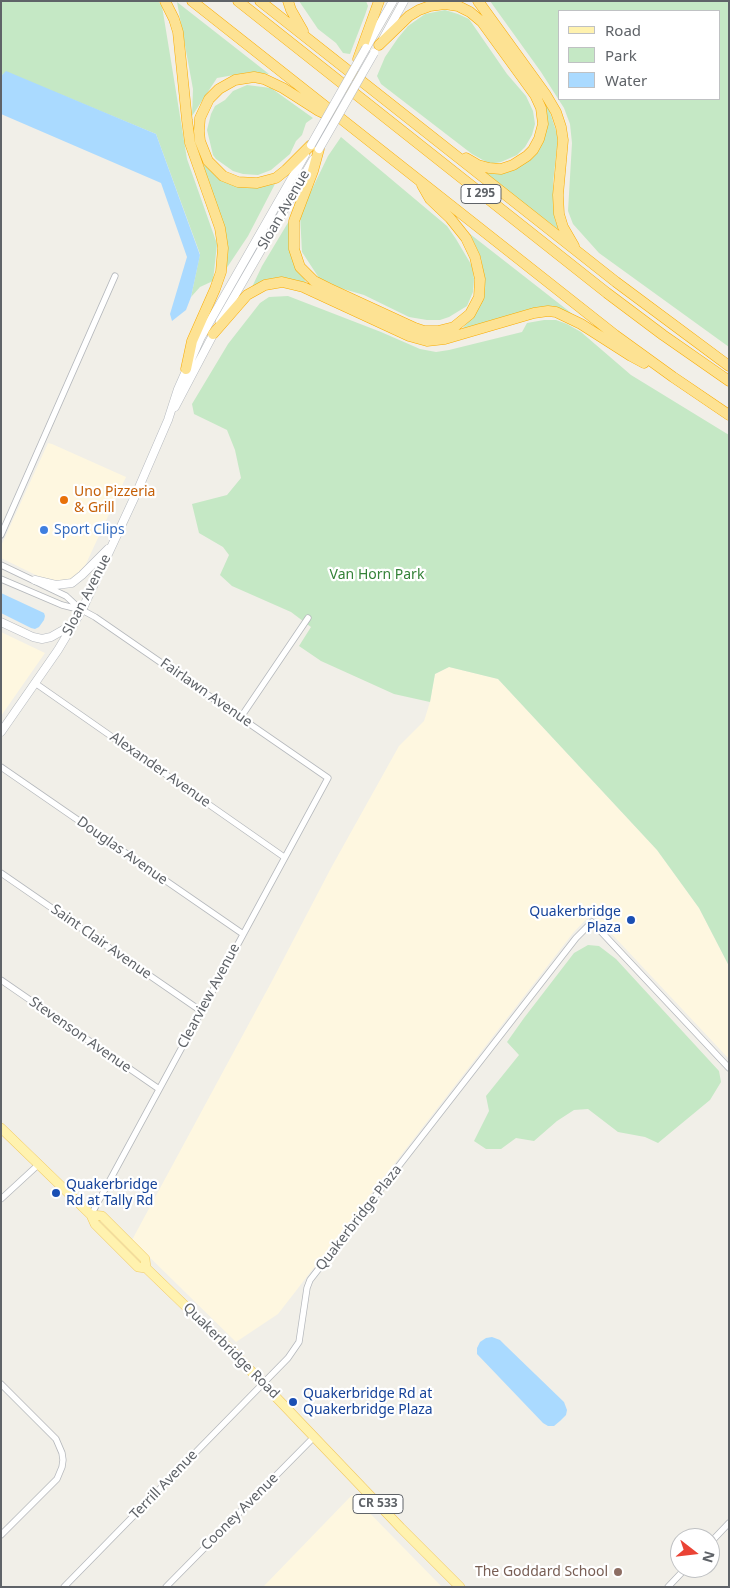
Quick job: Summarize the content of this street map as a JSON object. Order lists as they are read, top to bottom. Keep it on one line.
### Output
{"streets":{"highway":["I 295"],"main road":["Sloan Avenue","Quakerbridge Road","CR 533"],"street":["Fairlawn Avenue","Alexander Avenue","Douglas Avenue","Saint Clair Avenue","Clearview Avenue","Stevenson Avenue","Quakerbridge Plaza","Terrill Avenue","Cooney Avenue"]},"crossings":[["Sloan Avenue","Fairlawn Avenue"],["Sloan Avenue","Alexander Avenue"],["Fairlawn Avenue","Clearview Avenue"],["Alexander Avenue","Clearview Avenue"],["Douglas Avenue","Clearview Avenue"],["Saint Clair Avenue","Clearview Avenue"],["Clearview Avenue","Stevenson Avenue"],["Clearview Avenue","Quakerbridge Road"],["Quakerbridge Plaza","Quakerbridge Road"],["Quakerbridge Plaza","Terrill Avenue"],["Quakerbridge Road","Terrill Avenue"],["Quakerbridge Road","Cooney Avenue"]],"parks":["Van Horn Park"],"places":["Uno Pizzeria & Grill","Sport Clips","Quakerbridge Plaza","Quakerbridge Rd at Tally Rd","Quakerbridge Rd at Quakerbridge Plaza","The Goddard School"],"legend":["Road","Park","Water"],"north":"right"}
